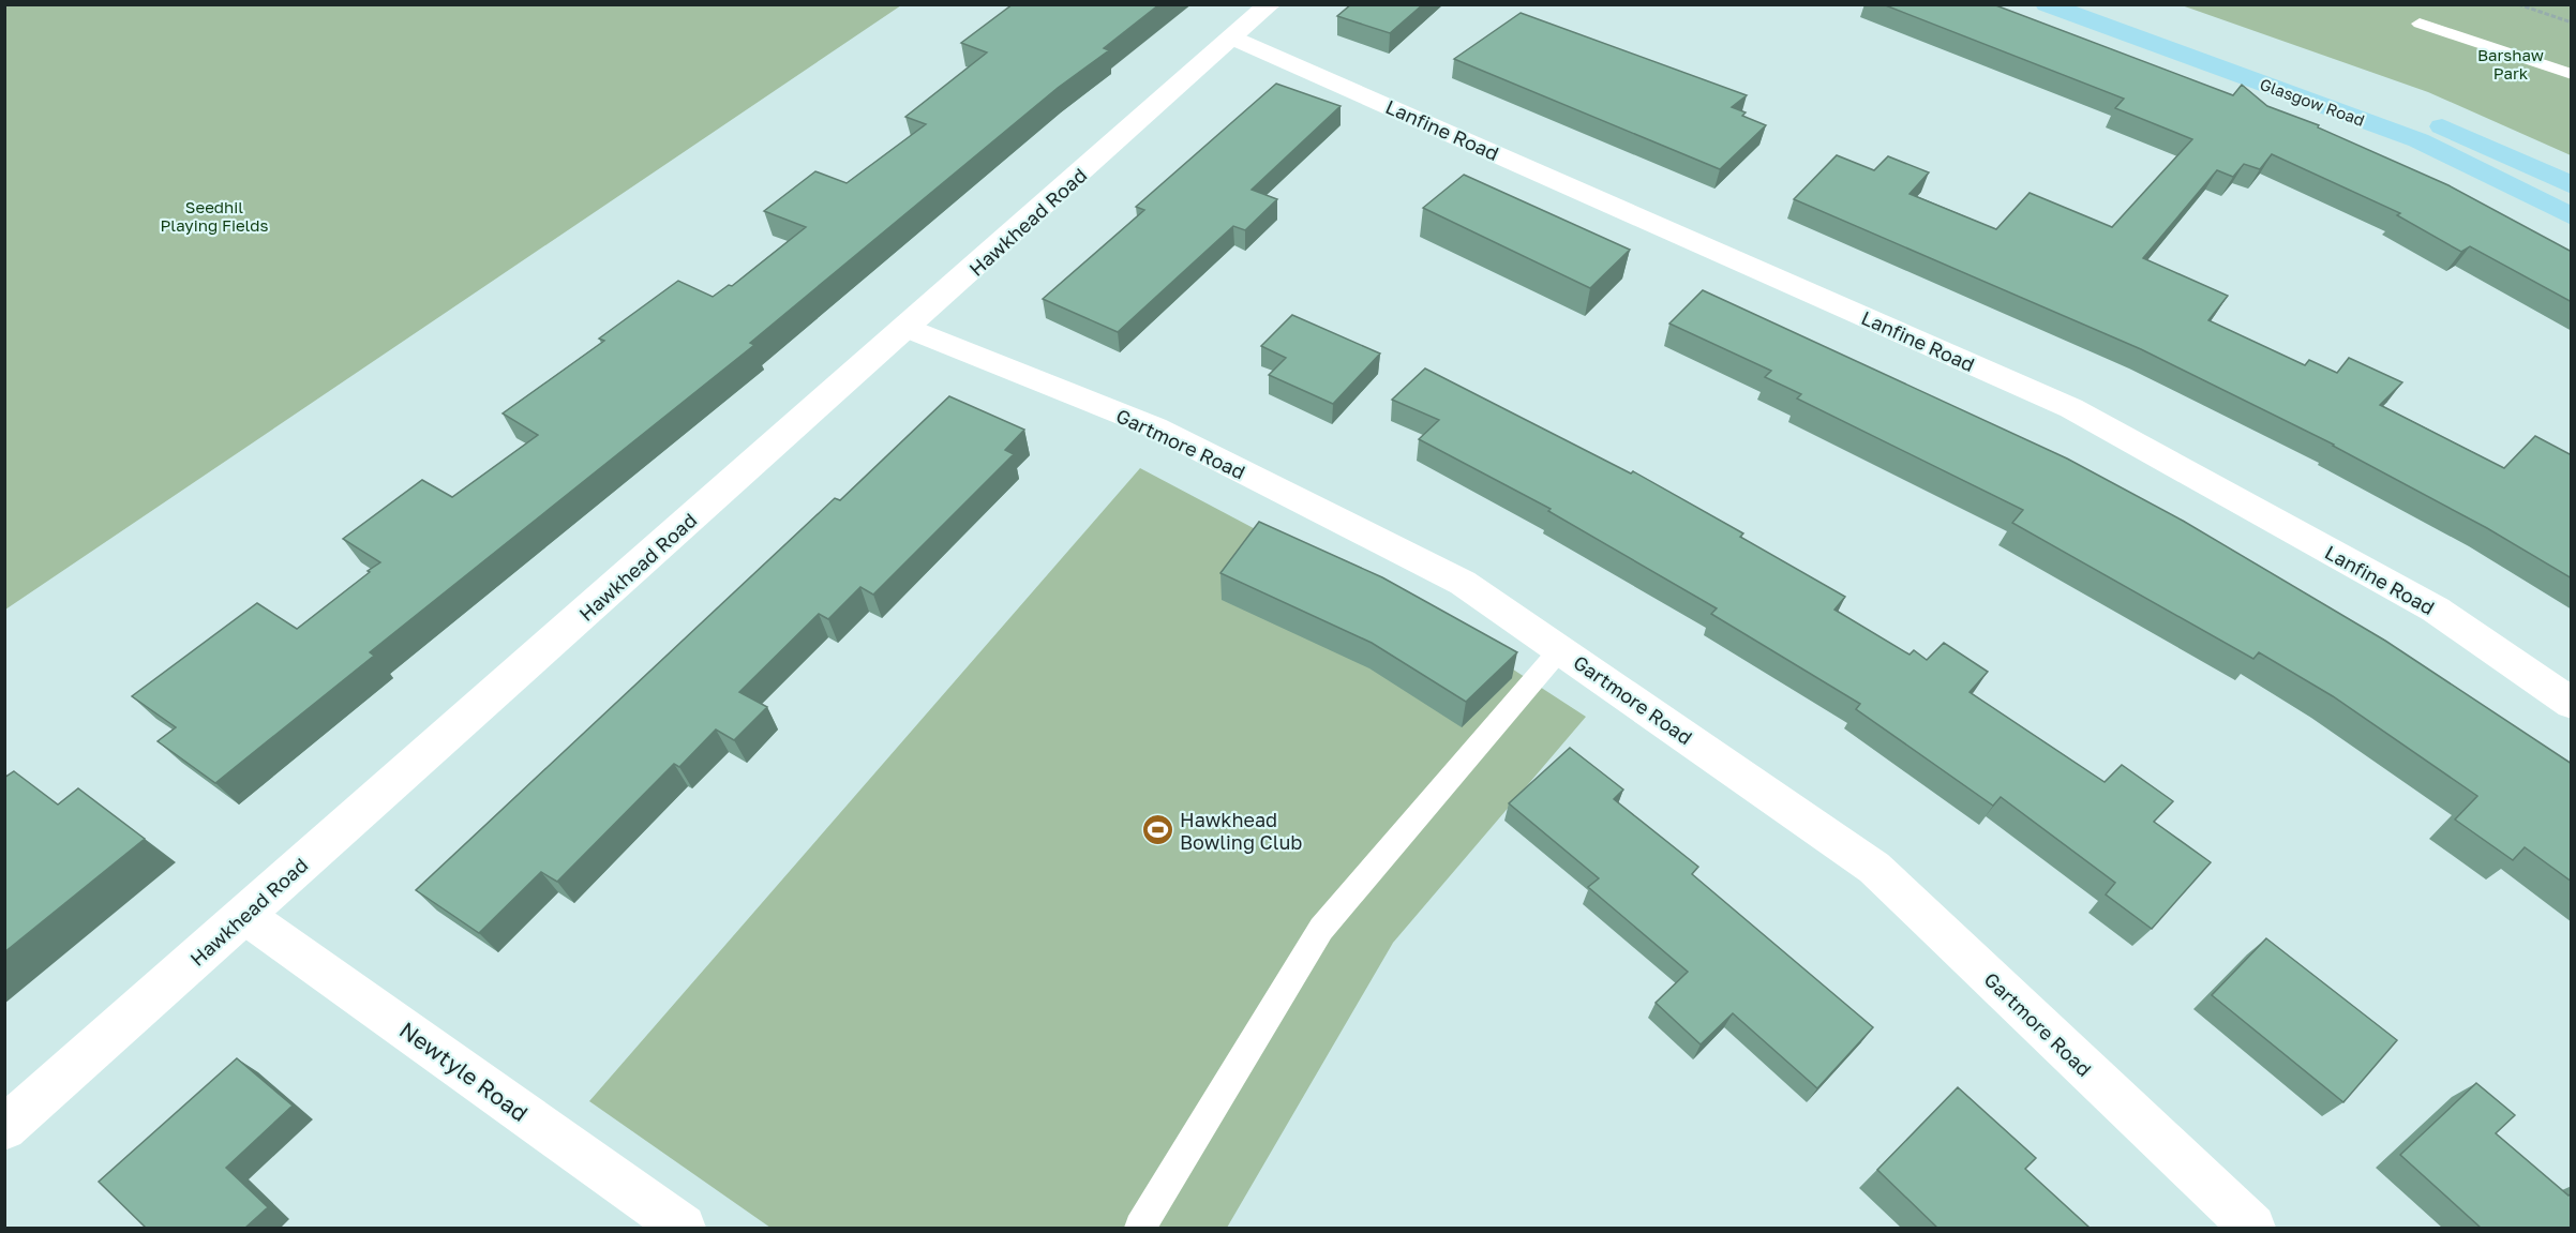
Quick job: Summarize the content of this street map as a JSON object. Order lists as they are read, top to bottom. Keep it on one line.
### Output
{"streets":{"main road":["Glasgow Road"],"street":["Lanfine Road","Hawkhead Road","Gartmore Road","Newtyle Road"]},"crossings":[["Lanfine Road","Hawkhead Road"],["Hawkhead Road","Gartmore Road"],["Hawkhead Road","Newtyle Road"]],"parks":["Barshaw Park","Seedhil Playing Fields"],"places":{"sports":["Hawkhead Bowling Club"]}}
